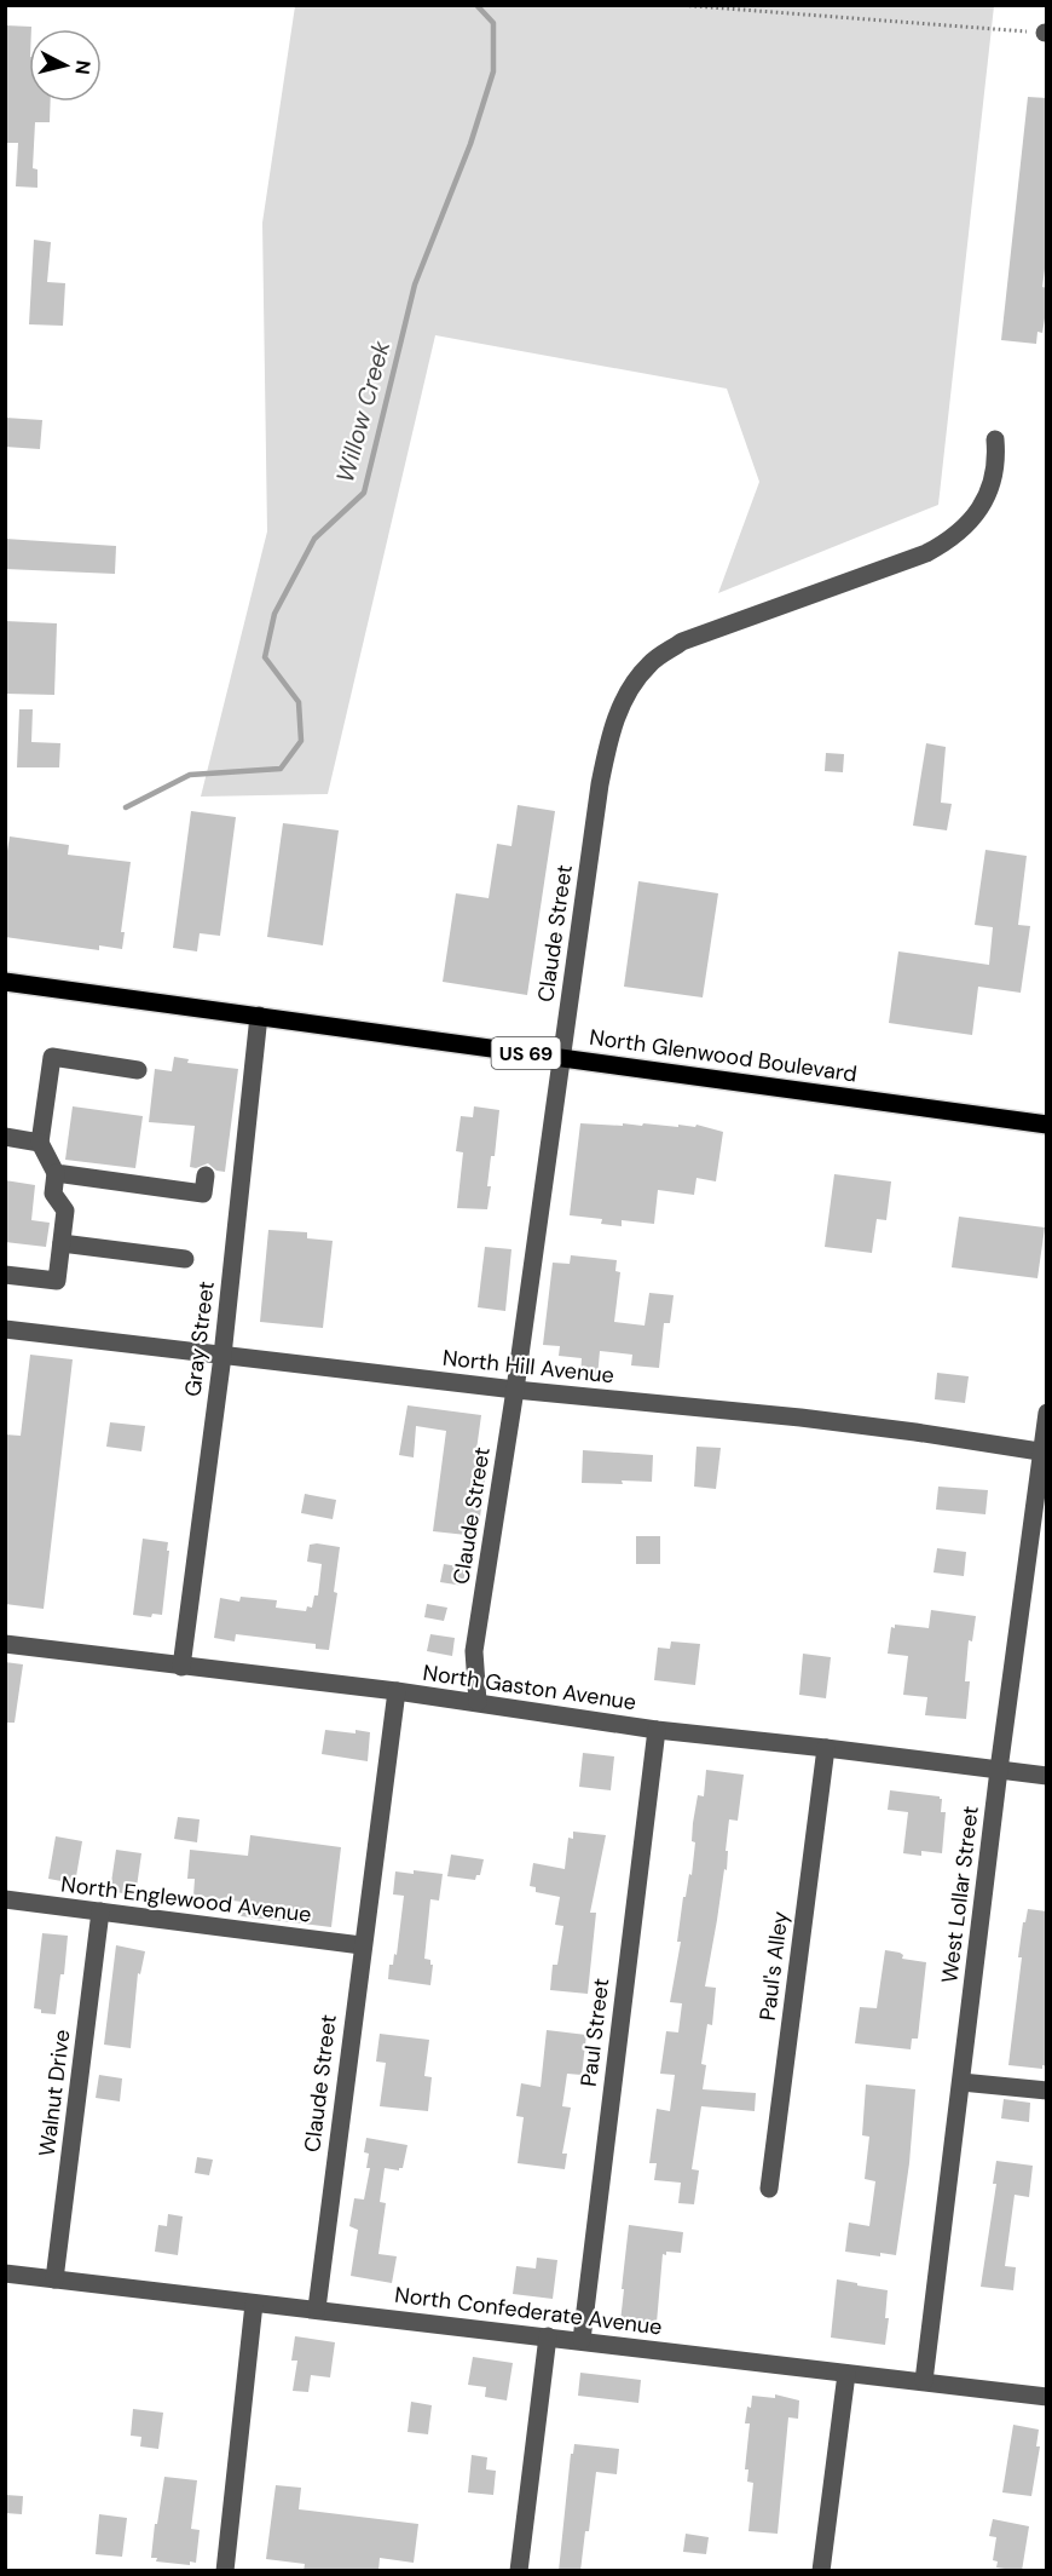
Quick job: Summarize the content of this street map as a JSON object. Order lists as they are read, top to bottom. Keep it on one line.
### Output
{"streets":{"main road":["US 69","North Glenwood Boulevard"],"street":["Claude Street","Gray Street","North Hill Avenue","North Gaston Avenue","West Lollar Street","North Englewood Avenue","Paul's Alley","Paul Street","Walnut Drive","North Confederate Avenue"]},"crossings":[["Claude Street","North Glenwood Boulevard"],["Claude Street","North Hill Avenue"],["Claude Street","North Gaston Avenue"],["Claude Street","North Englewood Avenue"],["Claude Street","North Confederate Avenue"],["North Glenwood Boulevard","Gray Street"],["Gray Street","North Hill Avenue"],["Gray Street","North Gaston Avenue"],["North Hill Avenue","West Lollar Street"],["North Gaston Avenue","West Lollar Street"],["North Gaston Avenue","Paul's Alley"],["North Gaston Avenue","Paul Street"],["West Lollar Street","North Confederate Avenue"],["North Englewood Avenue","Walnut Drive"],["Paul Street","North Confederate Avenue"],["Walnut Drive","North Confederate Avenue"]],"water":["Willow Creek"],"north":"right"}
